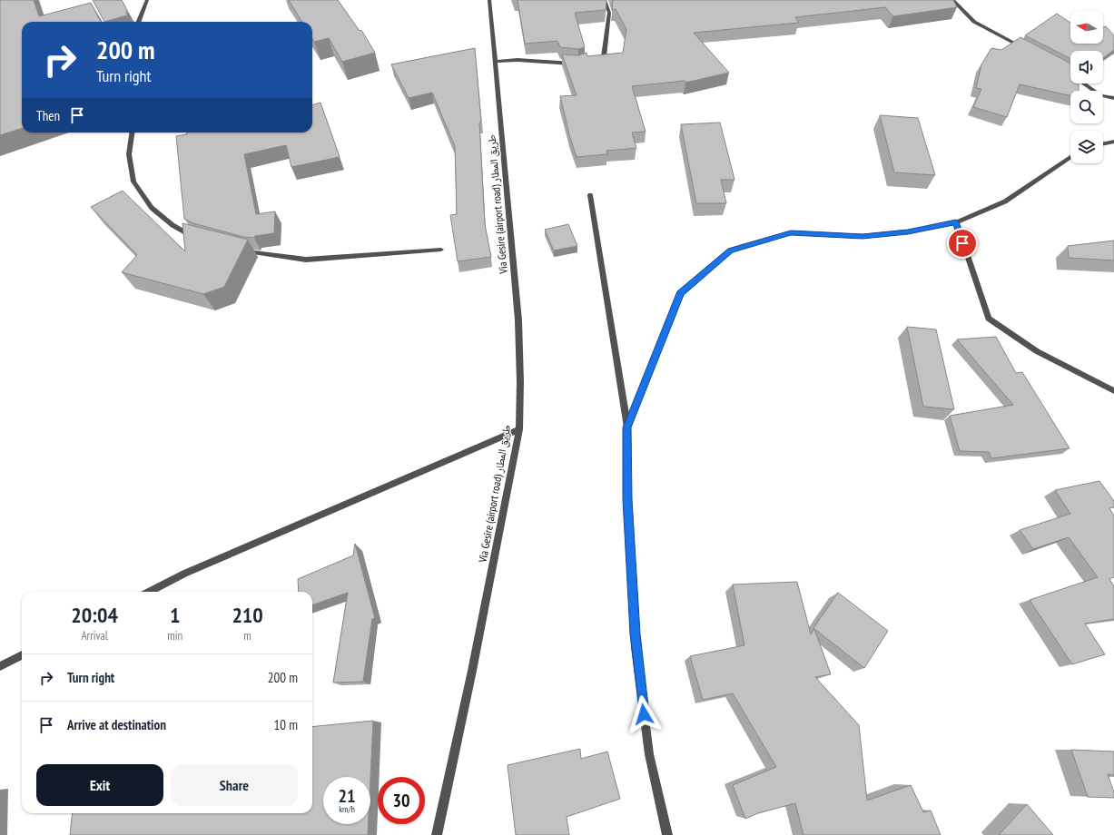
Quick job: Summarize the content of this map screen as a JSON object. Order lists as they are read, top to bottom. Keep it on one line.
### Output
{"streets":{"street":["Via Gesire (airport road) طريق المطار"]},"north":"left","page":{"turn":["200 m","Turn right"],"then":"Then","eta":["20:04","Arrival","1","min","210","m"],"list":[{"name":"Turn right","value":"200 m"},{"name":"Arrive at destination","value":"10 m"}],"buttons":["Exit","Share"],"speed":"21 km/h","limit":"30"}}
